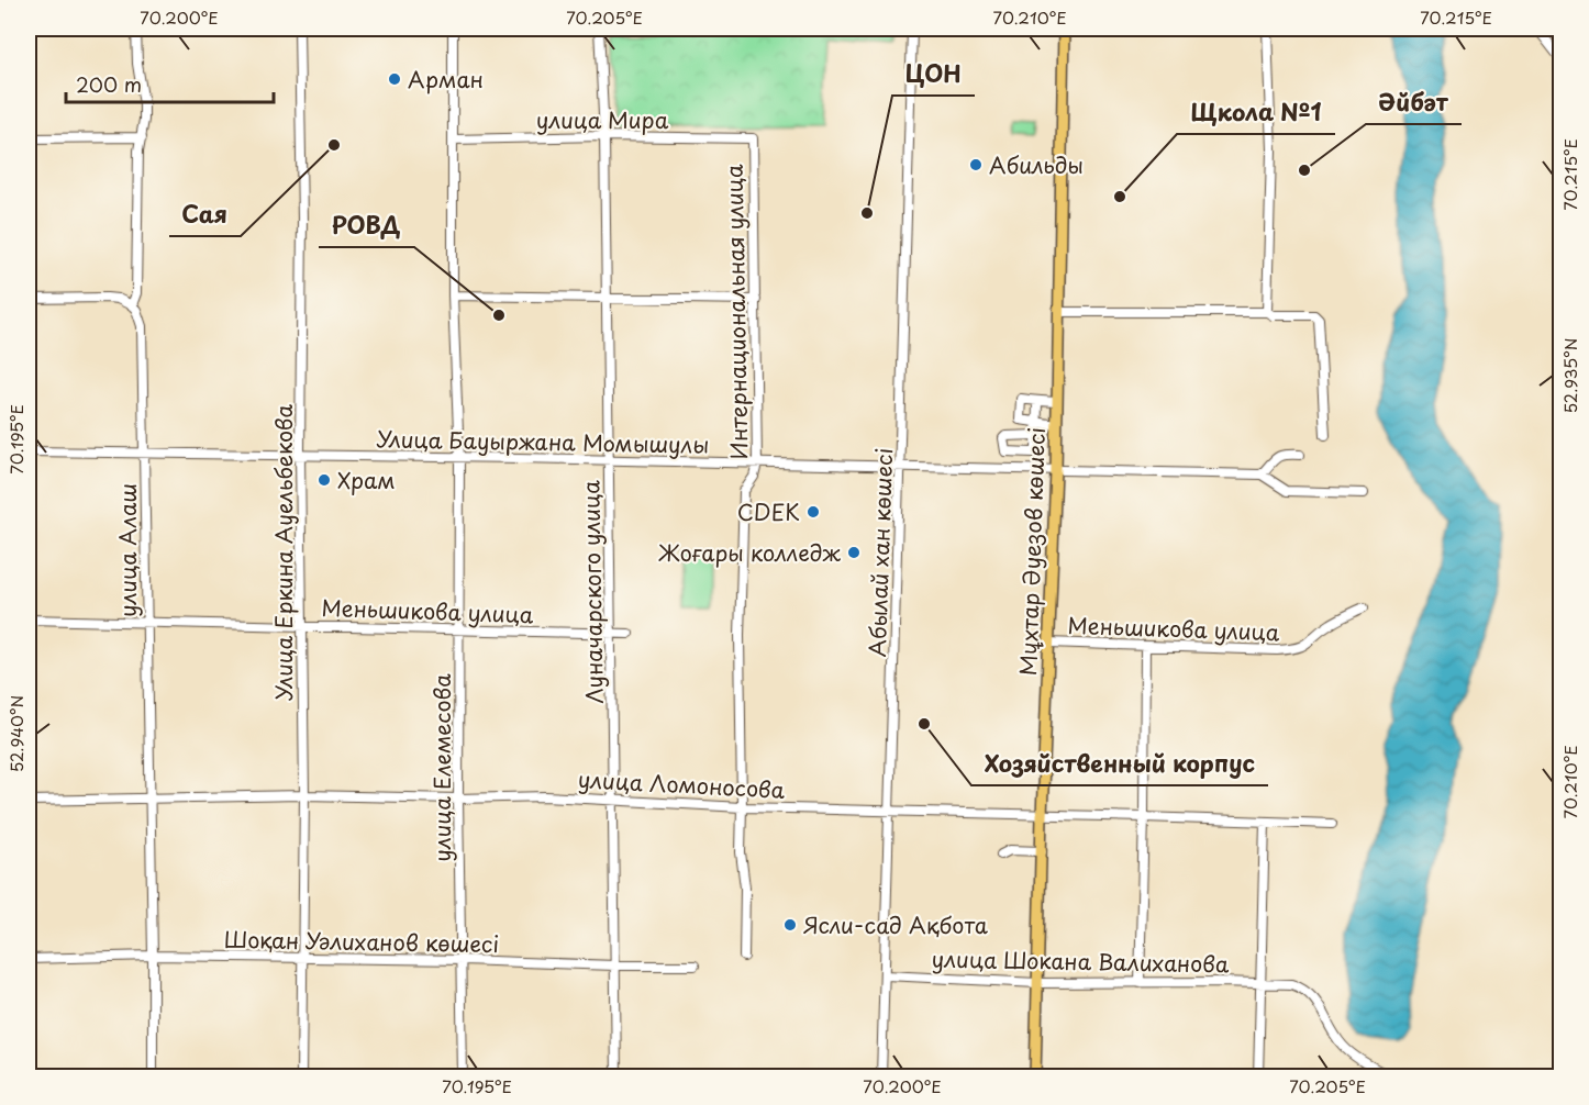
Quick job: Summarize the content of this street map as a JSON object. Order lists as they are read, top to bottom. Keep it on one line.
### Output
{"streets":{"main road":["Мұхтар Әуезов көшесі"],"street":["улица Мира","Интернациональная улица","Улица Бауыржана Момышулы","улица Алаш","Улица Еркина Ауельбекова","Абылай хан көшесі","Луначарского улица","Меньшикова улица","улица Елемесова","улица Ломоносова","Шоқан Уәлиханов көшесі","улица Шокана Валиханова"]},"crossings":[["улица Мира","Интернациональная улица"],["улица Мира","Луначарского улица"],["улица Мира","улица Елемесова"],["Интернациональная улица","Улица Бауыржана Момышулы"],["Интернациональная улица","улица Ломоносова"],["Улица Бауыржана Момышулы","улица Алаш"],["Улица Бауыржана Момышулы","Мұхтар Әуезов көшесі"],["Улица Бауыржана Момышулы","Улица Еркина Ауельбекова"],["Улица Бауыржана Момышулы","Абылай хан көшесі"],["Улица Бауыржана Момышулы","Луначарского улица"],["Улица Бауыржана Момышулы","улица Елемесова"],["улица Алаш","Меньшикова улица"],["улица Алаш","улица Ломоносова"],["улица Алаш","Шоқан Уәлиханов көшесі"],["Мұхтар Әуезов көшесі","Меньшикова улица"],["Мұхтар Әуезов көшесі","улица Ломоносова"],["Мұхтар Әуезов көшесі","улица Шокана Валиханова"],["Улица Еркина Ауельбекова","Меньшикова улица"],["Улица Еркина Ауельбекова","улица Ломоносова"],["Улица Еркина Ауельбекова","Шоқан Уәлиханов көшесі"],["Абылай хан көшесі","улица Ломоносова"],["Абылай хан көшесі","улица Шокана Валиханова"],["Луначарского улица","Меньшикова улица"],["Луначарского улица","улица Ломоносова"],["Луначарского улица","Шоқан Уәлиханов көшесі"],["Меньшикова улица","улица Елемесова"],["улица Елемесова","улица Ломоносова"],["улица Елемесова","Шоқан Уәлиханов көшесі"]],"places":["Арман","Сая","Абильды","Әйбәт","Щкола №1","ЦОН","РОВД","Храм","CDEK","Жоғары колледж","Хозяйственный корпус","Ясли-сад Ақбота"],"scale_bar":"200 m","coordinates":["70.200°E","70.205°E","70.210°E","70.215°E","52.935°N","70.195°E","52.940°N"]}
